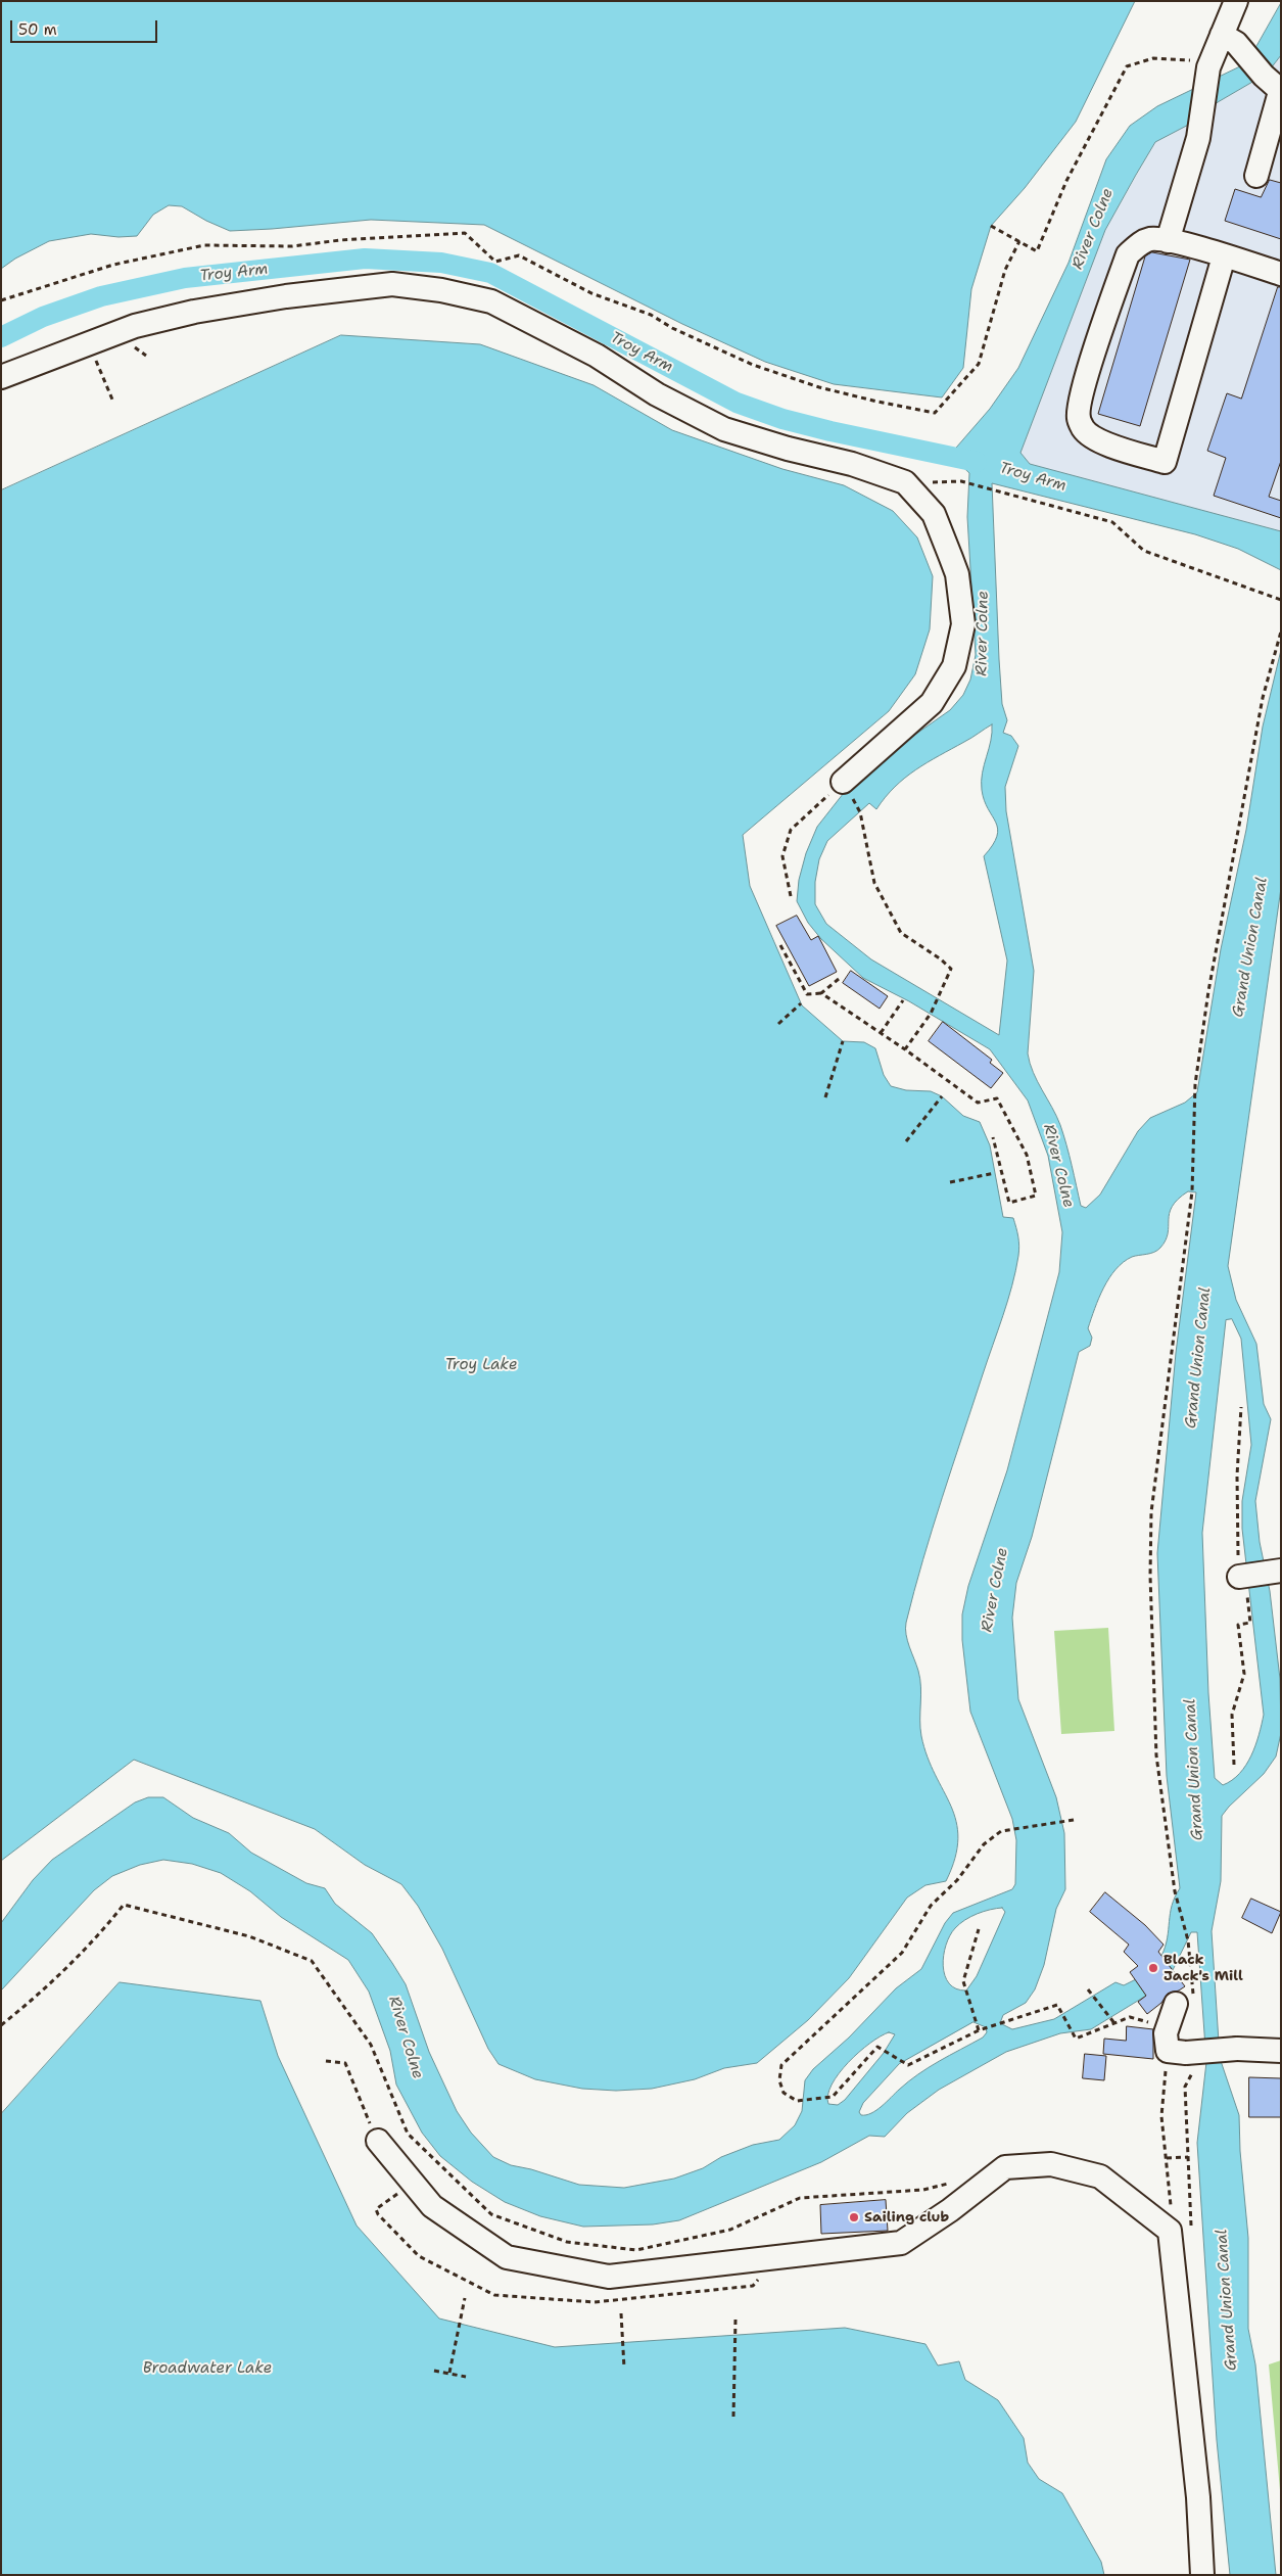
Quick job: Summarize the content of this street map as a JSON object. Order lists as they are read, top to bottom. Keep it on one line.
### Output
{"water":["River Colne","Troy Arm","Grand Union Canal","Troy Lake","Broadwater Lake"],"places":["Black Jack's Mill","Sailing club"],"scale_bar":"50 m"}
